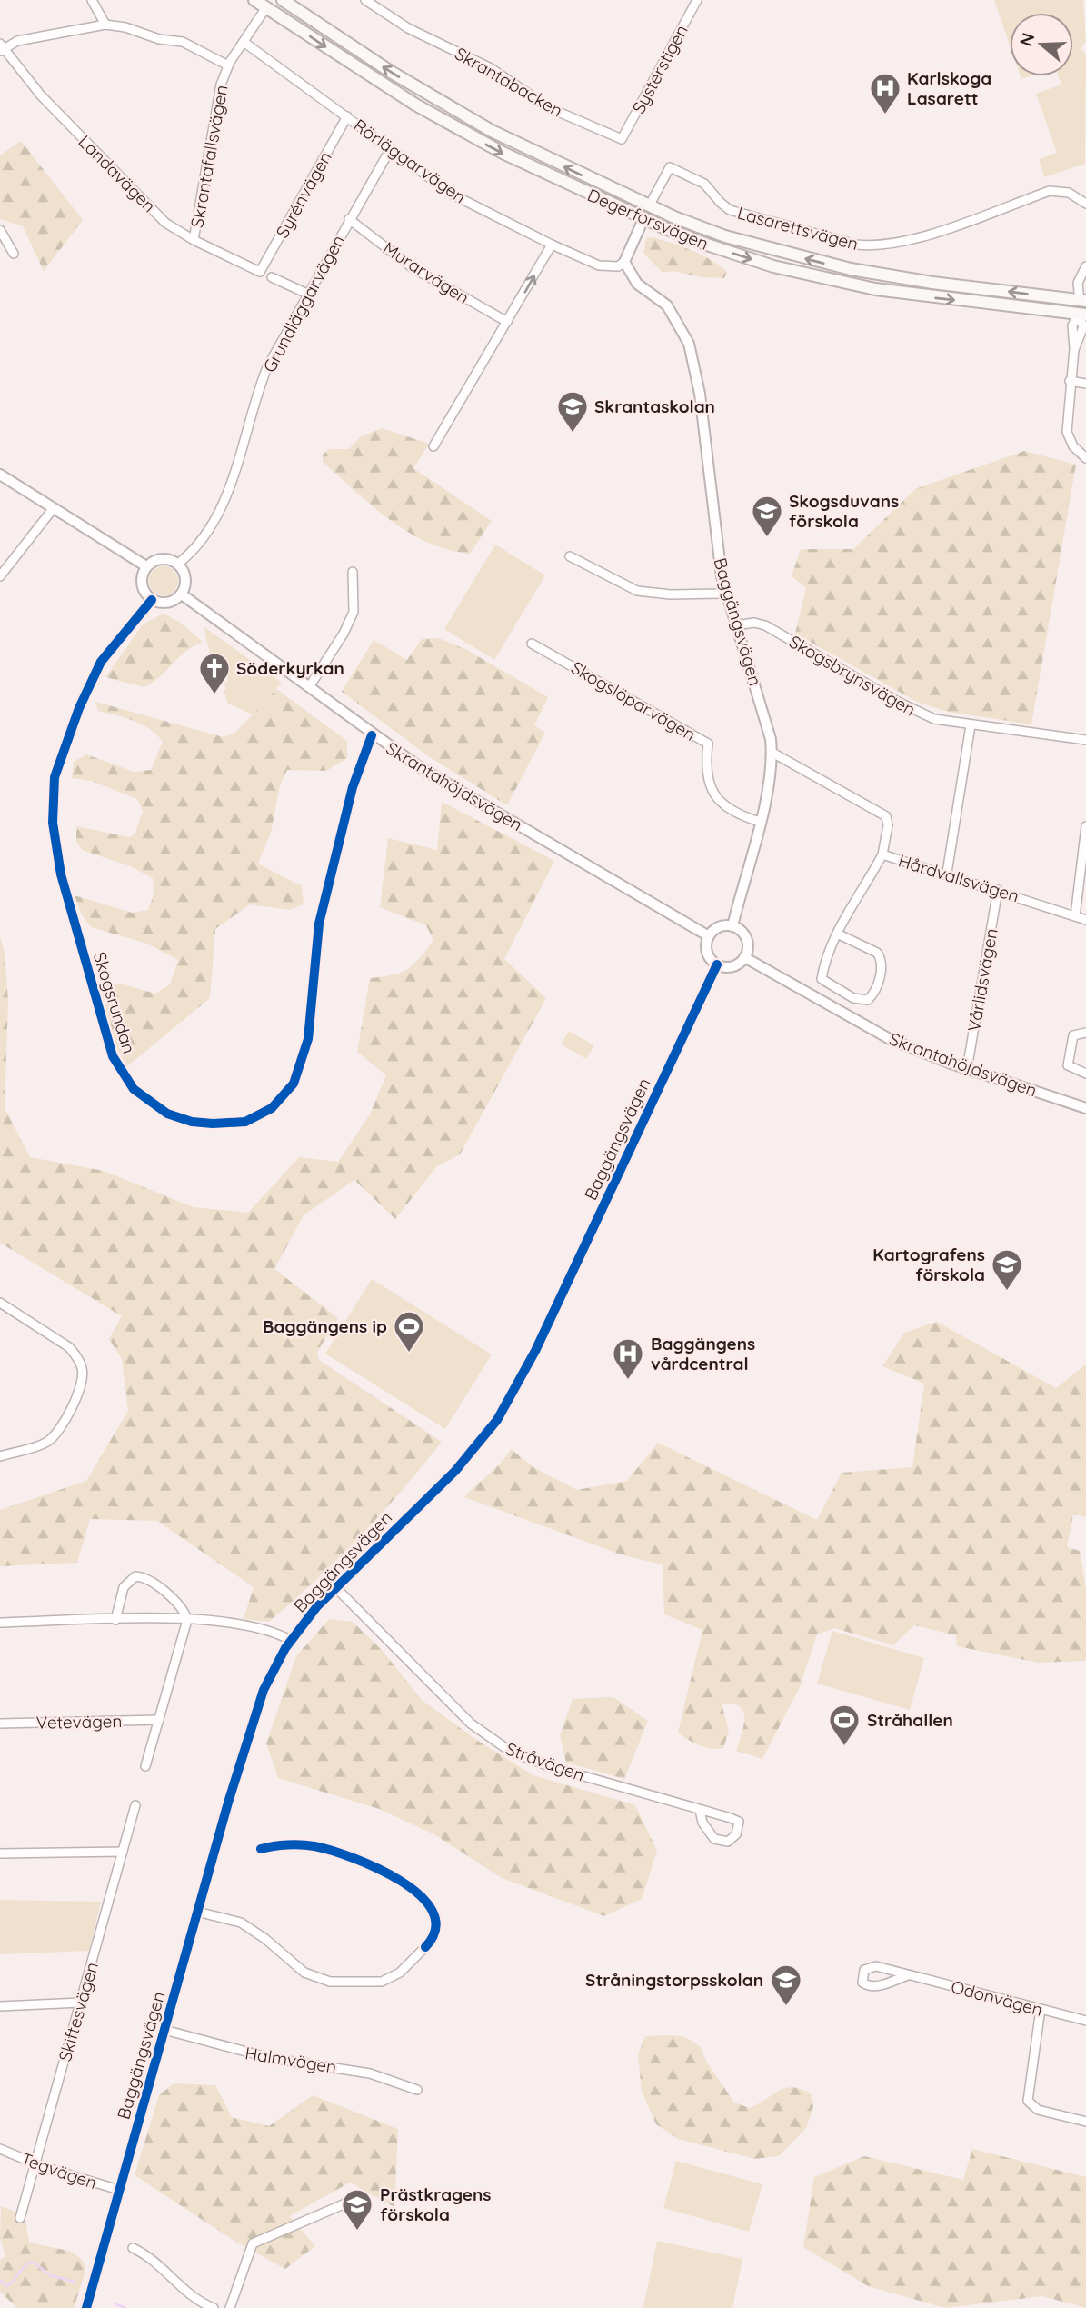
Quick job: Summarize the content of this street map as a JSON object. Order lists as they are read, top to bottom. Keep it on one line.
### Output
{"streets":{"main road":["Degerforsvägen"],"street":["Systerstigen","Skrantabacken","Skrantafallsvägen","Rörläggarvägen","Landavägen","Syrénvägen","Lasarettsvägen","Murarvägen","Grundläggarvägen","Baggängsvägen","Skogsbrynsvägen","Skogslöparvägen","Skrantahöjdsvägen","Hårdvallsvägen","Vårlidsvägen","Skogsrundan","Vetevägen","Stråvägen","Odonvägen","Skiftesvägen","Halmvägen","Tegvägen"]},"crossings":[["Systerstigen","Skrantabacken"],["Skrantafallsvägen","Rörläggarvägen"],["Skrantafallsvägen","Landavägen"],["Skrantafallsvägen","Degerforsvägen"],["Rörläggarvägen","Syrénvägen"],["Rörläggarvägen","Grundläggarvägen"],["Rörläggarvägen","Baggängsvägen"],["Landavägen","Syrénvägen"],["Degerforsvägen","Lasarettsvägen"],["Murarvägen","Grundläggarvägen"],["Grundläggarvägen","Skrantahöjdsvägen"],["Grundläggarvägen","Skogsrundan"],["Baggängsvägen","Skogsbrynsvägen"],["Baggängsvägen","Skogslöparvägen"],["Baggängsvägen","Skrantahöjdsvägen"],["Baggängsvägen","Hårdvallsvägen"],["Baggängsvägen","Stråvägen"],["Baggängsvägen","Halmvägen"],["Baggängsvägen","Tegvägen"],["Skrantahöjdsvägen","Vårlidsvägen"],["Skrantahöjdsvägen","Skogsrundan"],["Hårdvallsvägen","Vårlidsvägen"],["Skiftesvägen","Tegvägen"]],"places":{"hospital":["Karlskoga Lasarett","Baggängens vårdcentral"],"school or university":["Skrantaskolan","Skogsduvans förskola","Kartografens förskola","Stråningstorpsskolan","Prästkragens förskola"],"church":["Söderkyrkan"],"sports":["Baggängens ip","Stråhallen"]},"north":"left"}
